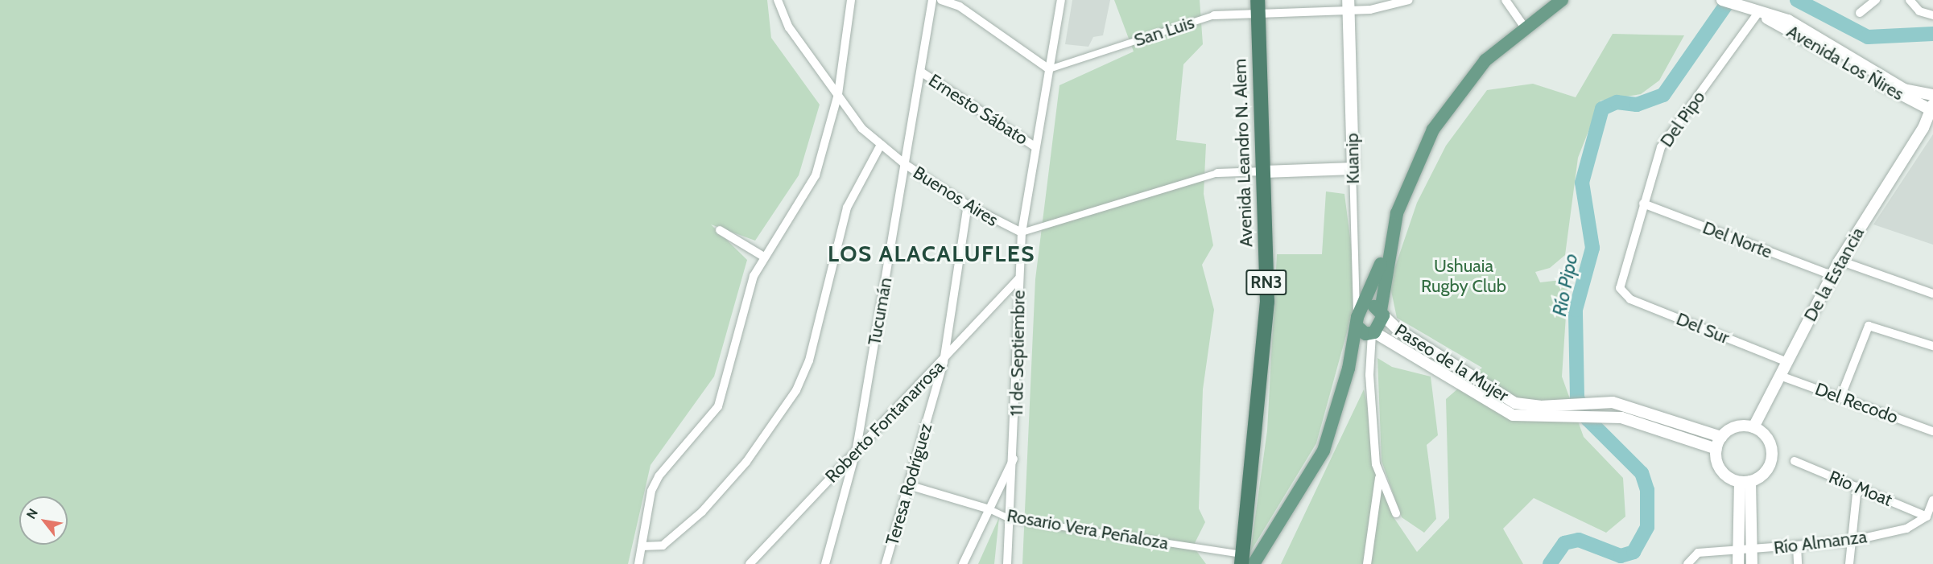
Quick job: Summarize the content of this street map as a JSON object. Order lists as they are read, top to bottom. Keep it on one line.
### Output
{"streets":{"highway":["Avenida Leandro N. Alem","RN3"],"main road":["Kuanip","Buenos Aires"],"street":["San Luis","Avenida Los Ñires","Ernesto Sábato","Del Pipo","Del Norte","De la Estancia","Tucumán","Del Sur","11 de Septiembre","Paseo de la Mujer","Del Recodo","Roberto Fontanarrosa","Teresa Rodríguez","Rio Moat","Rosario Vera Peñaloza","Río Almanza"]},"crossings":[["San Luis","Avenida Leandro N. Alem"],["San Luis","Kuanip"],["San Luis","11 de Septiembre"],["Avenida Los Ñires","Del Pipo"],["Avenida Los Ñires","De la Estancia"],["Ernesto Sábato","Tucumán"],["Ernesto Sábato","11 de Septiembre"],["Del Pipo","Del Norte"],["Del Pipo","Del Sur"],["Avenida Leandro N. Alem","Buenos Aires"],["Avenida Leandro N. Alem","Rosario Vera Peñaloza"],["Kuanip","Buenos Aires"],["Buenos Aires","Tucumán"],["Buenos Aires","11 de Septiembre"],["Buenos Aires","Teresa Rodríguez"],["Del Norte","De la Estancia"],["De la Estancia","Del Sur"],["De la Estancia","Paseo de la Mujer"],["De la Estancia","Del Recodo"],["Tucumán","Roberto Fontanarrosa"],["11 de Septiembre","Roberto Fontanarrosa"],["11 de Septiembre","Rosario Vera Peñaloza"],["Roberto Fontanarrosa","Teresa Rodríguez"],["Teresa Rodríguez","Rosario Vera Peñaloza"],["Rio Moat","Río Almanza"]],"districts":["LOS ALACALUFLES"],"water":["Río Pipo"],"parks":["Ushuaia Rugby Club"],"north":"top left"}
